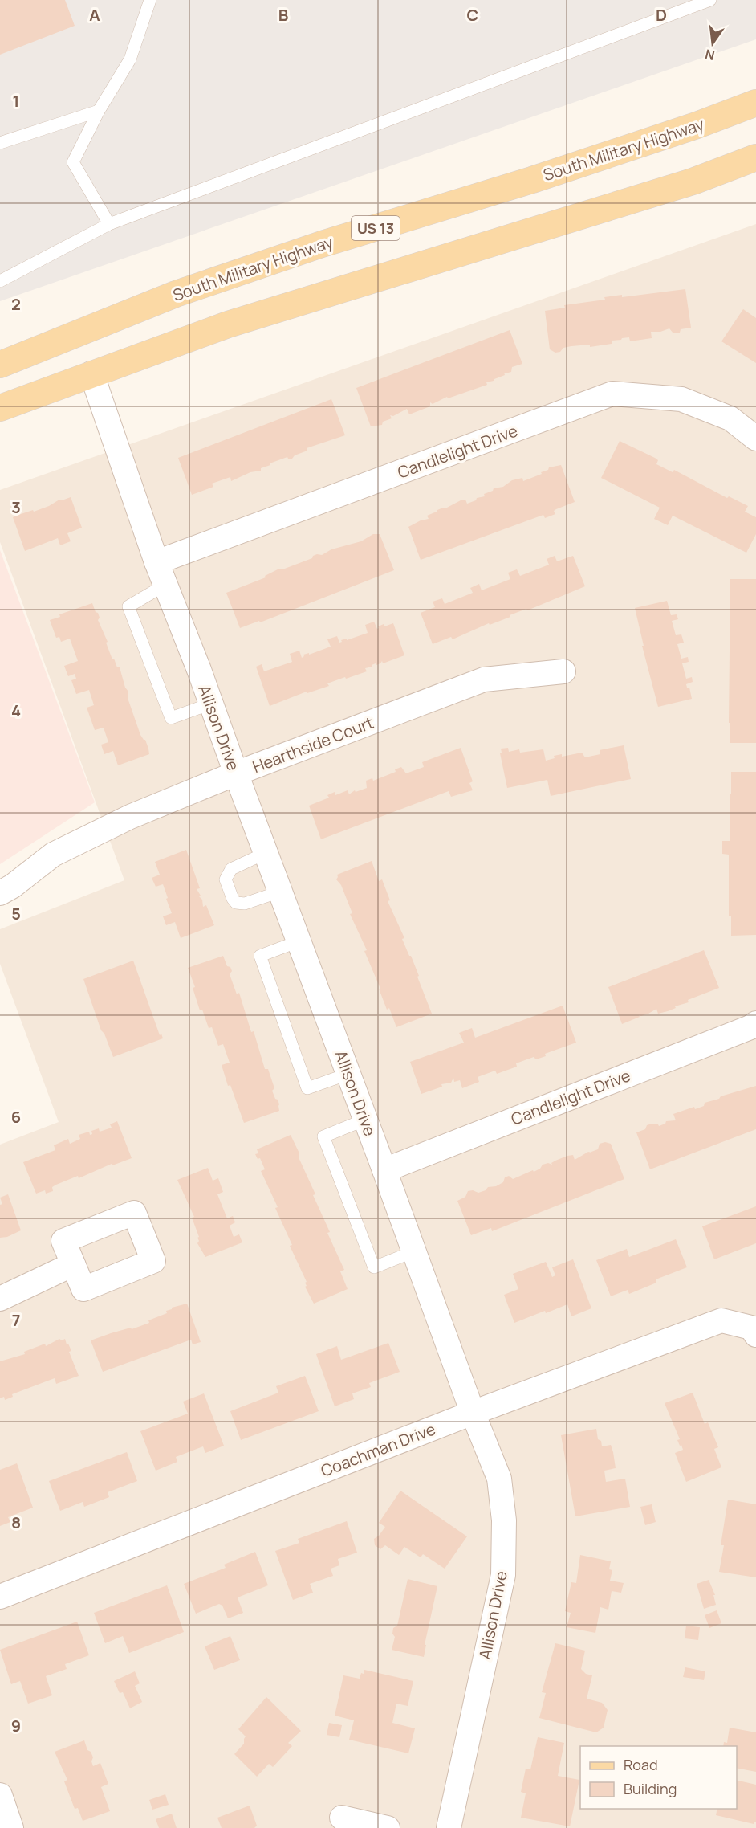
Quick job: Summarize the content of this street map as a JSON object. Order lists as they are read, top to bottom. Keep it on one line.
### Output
{"streets":{"main road":["South Military Highway","US 13"],"street":["Candlelight Drive","Allison Drive","Hearthside Court","Coachman Drive"]},"crossings":[["Candlelight Drive","Allison Drive"],["Allison Drive","Hearthside Court"],["Allison Drive","Coachman Drive"]],"legend":["Road","Building"],"north":"bottom","grid":{"columns":["A","B","C","D"],"rows":["1","2","3","4","5","6","7","8","9"]}}
